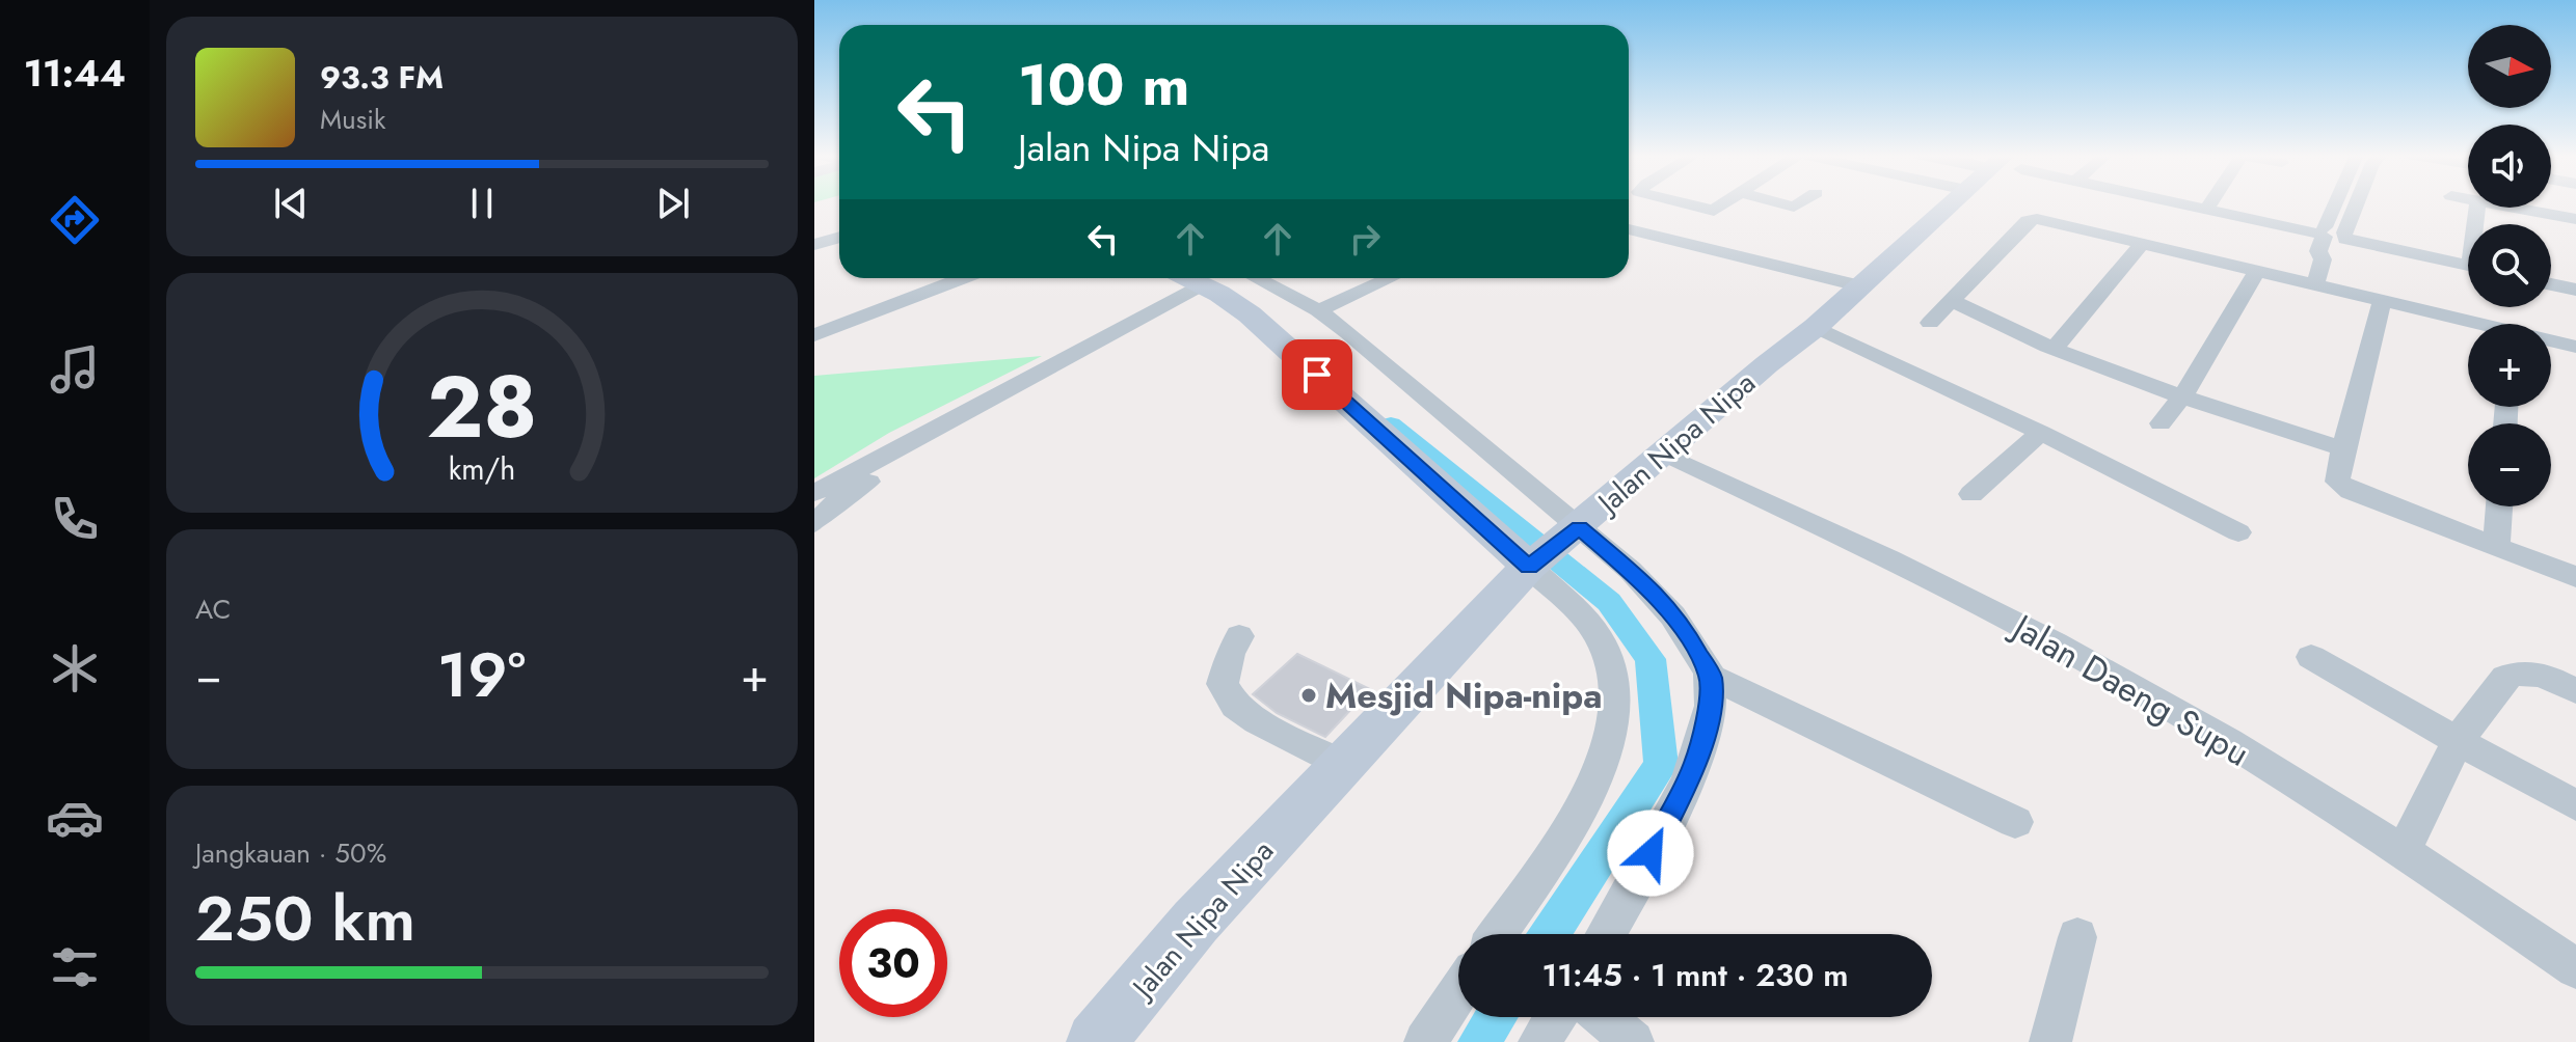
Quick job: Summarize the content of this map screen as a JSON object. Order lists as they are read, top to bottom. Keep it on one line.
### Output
{"streets":{"street":["Jalan Nipa Nipa","Jalan Daeng Supu"]},"crossings":[["Jalan Nipa Nipa","Jalan Daeng Supu"]],"places":["Mesjid Nipa-nipa"],"north":"right","page":{"tabs":"11:44","map_buttons":["+","−"],"turn":["100 m","Jalan Nipa Nipa"],"song":["93.3 FM","Musik"],"tile":["AC",["Jangkauan · 50%","250 km"]],"heat":["−","19°","+"],"limit":"30","trip":"11:45 · 1 mnt · 230 m","gauge":["28","km/h"]}}
